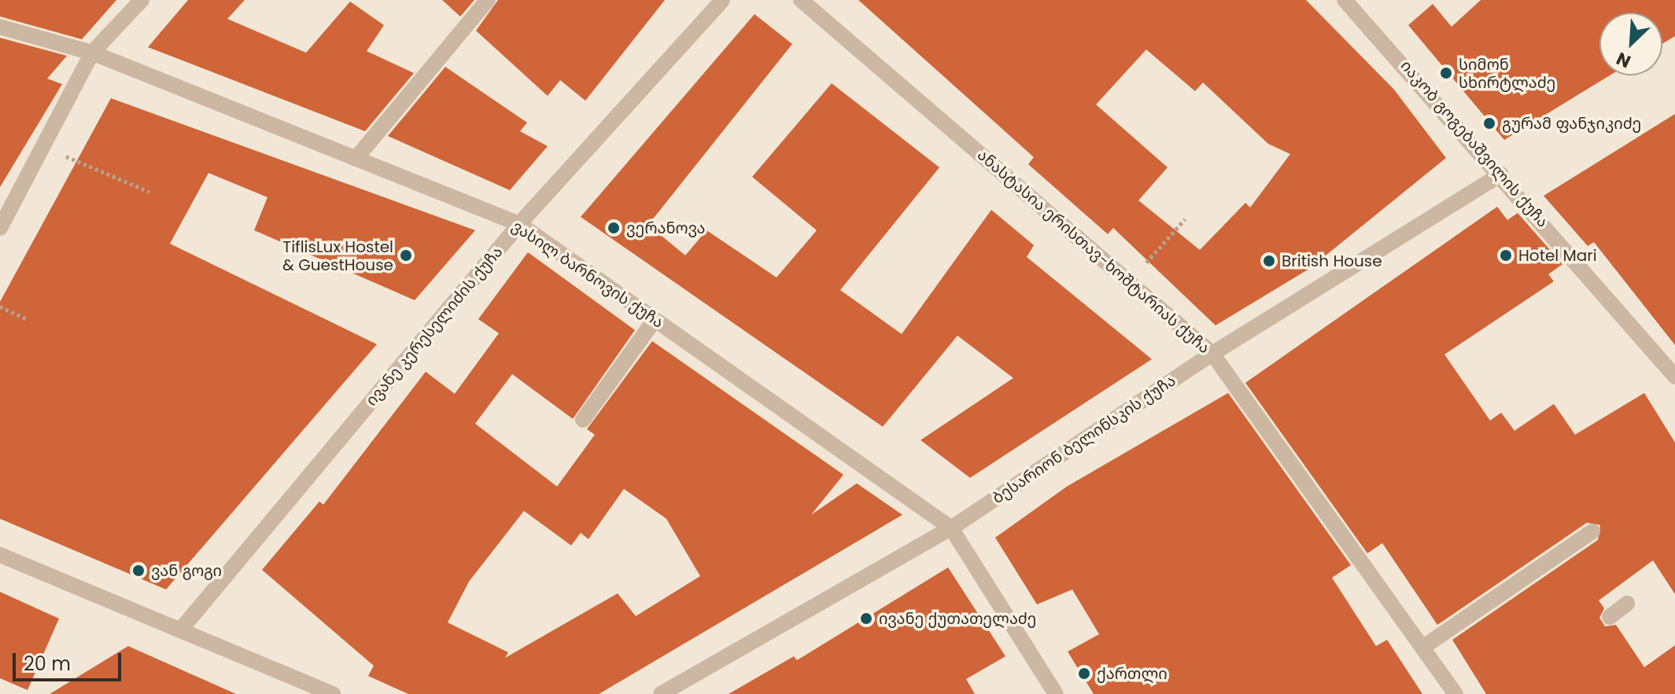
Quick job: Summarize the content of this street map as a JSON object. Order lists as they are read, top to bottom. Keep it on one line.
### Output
{"streets":{"street":["იაკობ გოგებაშვილის ქუჩა","ანასტასია ერისთავ-ხოშტარიას ქუჩა","ვასილ ბარნოვის ქუჩა","ივანე კერესელიძის ქუჩა","ბესარიონ ბელინსკის ქუჩა"]},"crossings":[["იაკობ გოგებაშვილის ქუჩა","ბესარიონ ბელინსკის ქუჩა"],["ანასტასია ერისთავ-ხოშტარიას ქუჩა","ბესარიონ ბელინსკის ქუჩა"],["ვასილ ბარნოვის ქუჩა","ივანე კერესელიძის ქუჩა"],["ვასილ ბარნოვის ქუჩა","ბესარიონ ბელინსკის ქუჩა"]],"places":["სიმონ სხირტლაძე","გურამ ფანჯიკიძე","ვერანოვა","TiflisLux Hostel & GuestHouse","Hotel Mari","British House","ვან გოგი","ივანე ქუთათელაძე","ქართლი"],"scale_bar":"20 m","north":"bottom left"}
